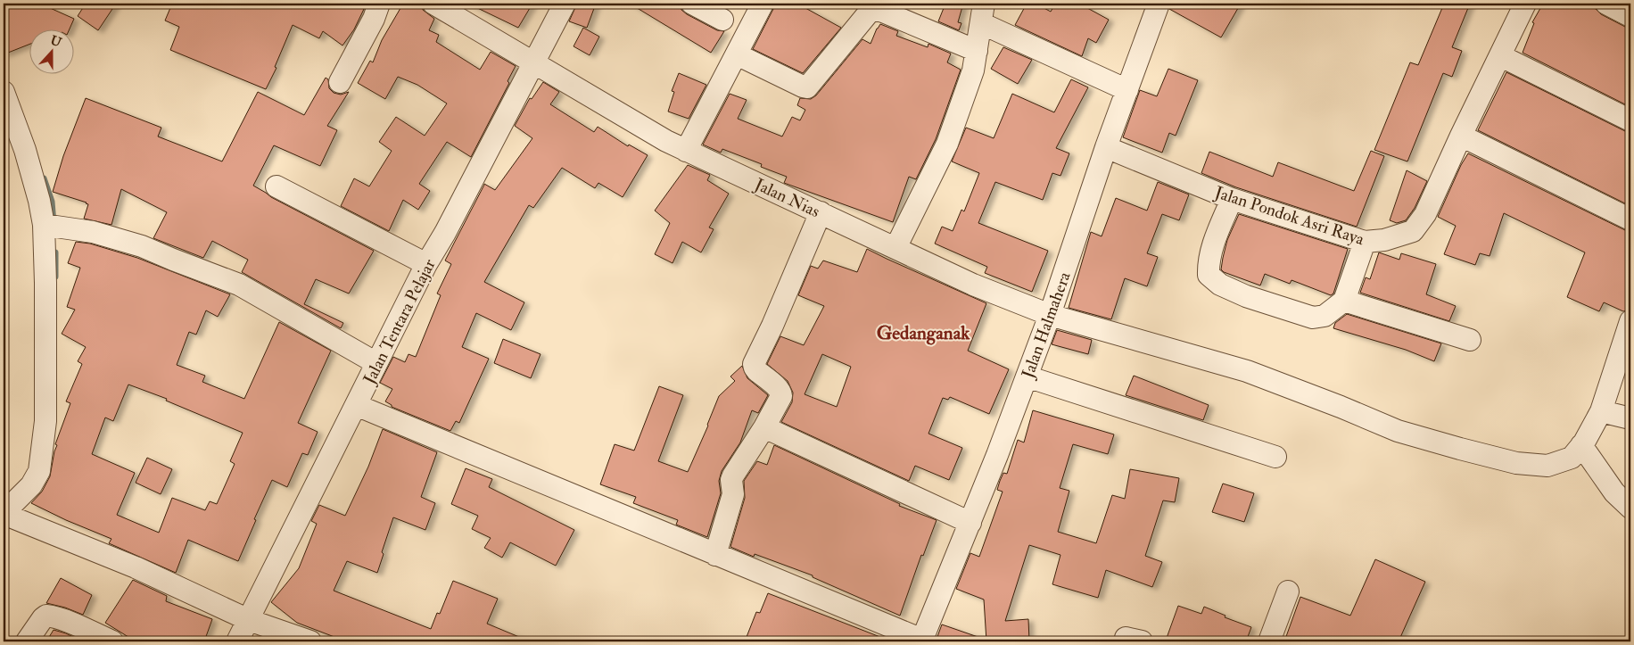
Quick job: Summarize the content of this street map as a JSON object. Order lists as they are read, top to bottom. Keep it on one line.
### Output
{"streets":{"street":["Jalan Nias","Jalan Pondok Asri Raya","Jalan Tentara Pelajar","Jalan Halmahera"]},"crossings":[["Jalan Nias","Jalan Tentara Pelajar"],["Jalan Nias","Jalan Halmahera"],["Jalan Pondok Asri Raya","Jalan Halmahera"]],"districts":["Gedanganak"],"north":"top"}
